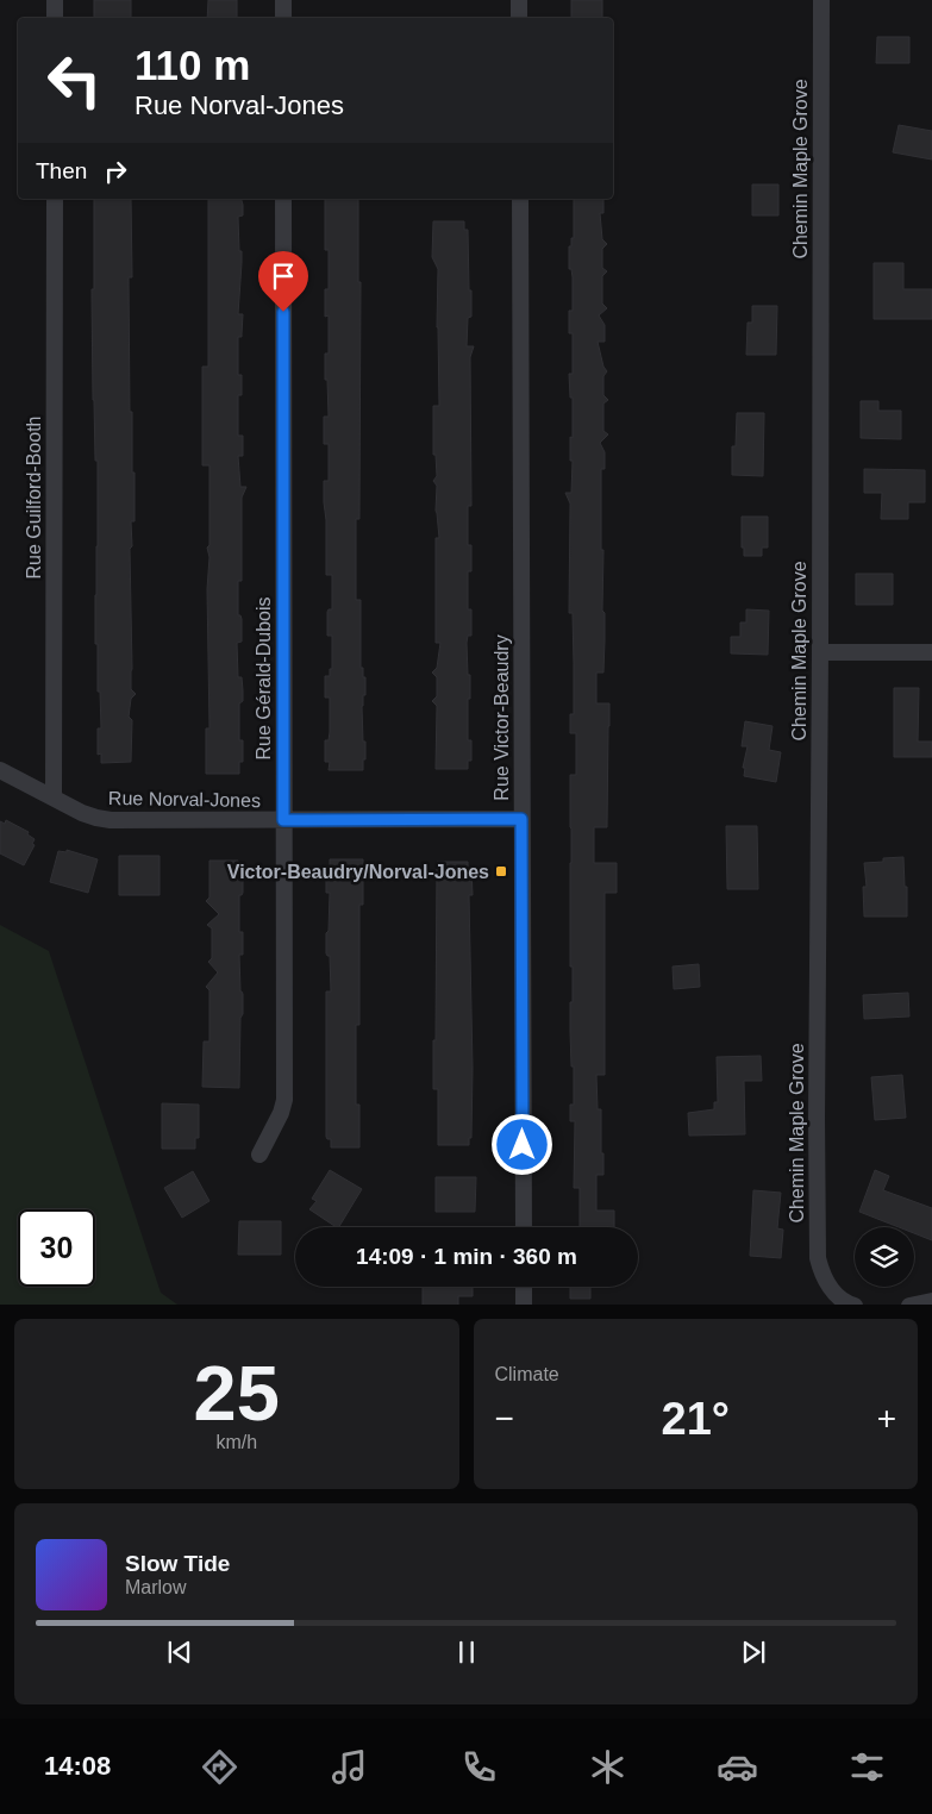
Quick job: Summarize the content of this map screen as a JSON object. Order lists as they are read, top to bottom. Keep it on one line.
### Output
{"streets":{"street":["Chemin Maple Grove","Rue Guilford-Booth","Rue Gérald-Dubois","Rue Victor-Beaudry","Rue Norval-Jones"]},"crossings":[["Rue Guilford-Booth","Rue Norval-Jones"],["Rue Gérald-Dubois","Rue Norval-Jones"],["Rue Victor-Beaudry","Rue Norval-Jones"]],"places":{"transit":["Victor-Beaudry/Norval-Jones"]},"page":{"turn":["110 m","Rue Norval-Jones"],"then":"Then","limit":"30","trip":"14:09 · 1 min · 360 m","tile":[["25","km/h"],"Climate"],"heat":["−","21°","+"],"song":["Slow Tide","Marlow"],"tabs":"14:08"}}
